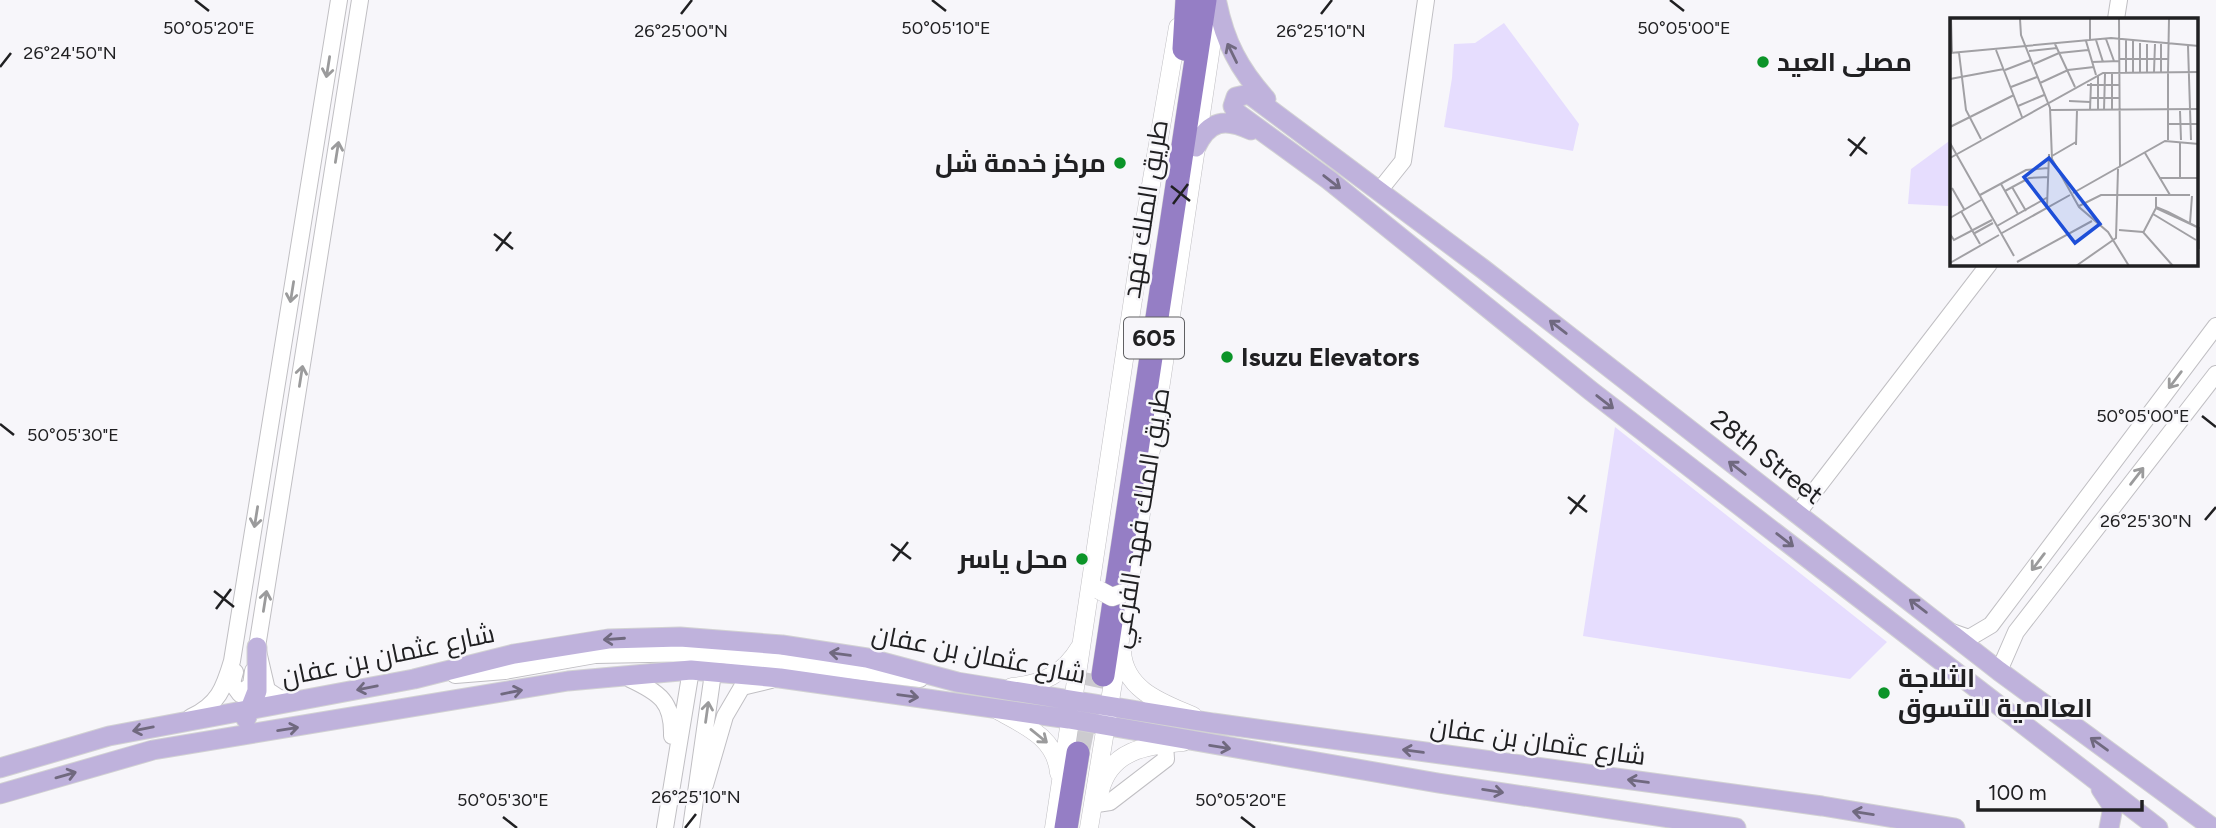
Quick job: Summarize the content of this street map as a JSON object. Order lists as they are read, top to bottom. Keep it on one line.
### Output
{"streets":{"highway":["طريق الملك فهد","605"],"main road":["28th Street","طريق الملك فهد الفرعي","شارع عثمان بن عفان"]},"crossings":[["طريق الملك فهد","طريق الملك فهد الفرعي"],["طريق الملك فهد الفرعي","شارع عثمان بن عفان"]],"places":["مصلى العيد","مركز خدمة شل","Isuzu Elevators","محل ياسر","الثلاجة العالمية للتسوق"],"scale_bar":"100 m","coordinates":["50°05'20\"E","50°05'10\"E","50°05'00\"E","26°25'00\"N","26°25'10\"N","26°24'50\"N","50°05'30\"E","26°25'30\"N"]}
